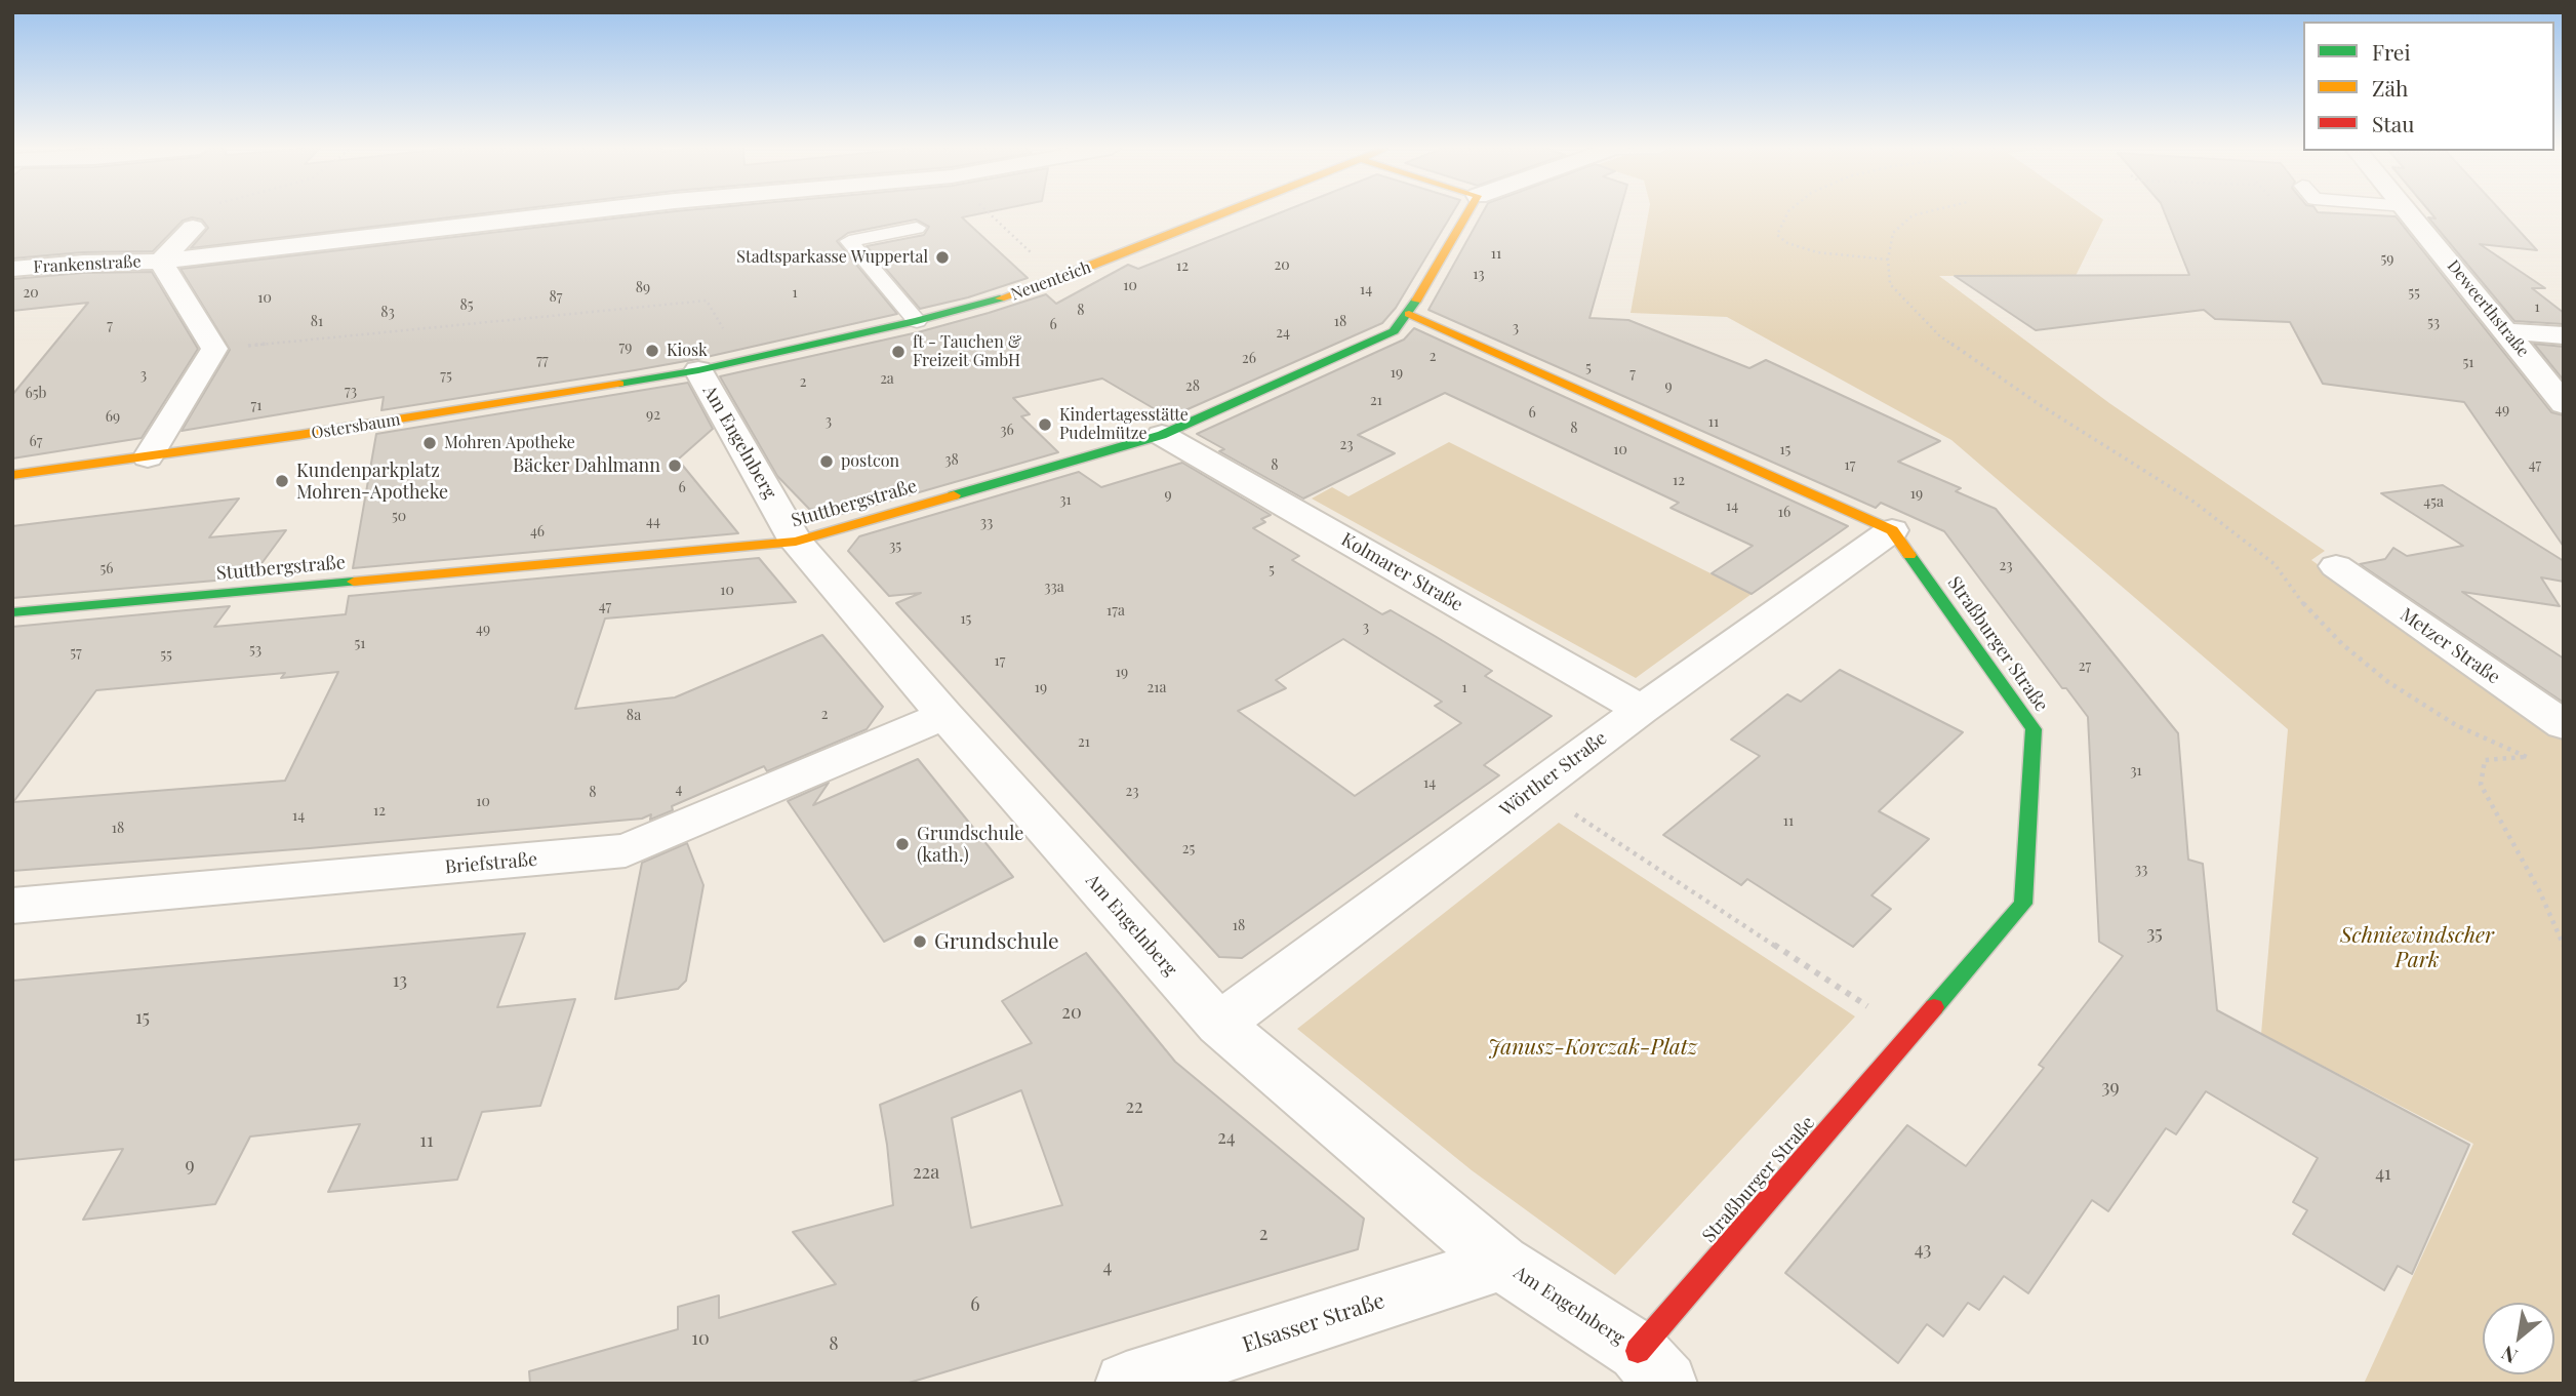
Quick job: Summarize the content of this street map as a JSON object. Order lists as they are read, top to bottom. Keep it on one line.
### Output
{"streets":{"street":["Frankenstraße","Neuenteich","Deweerthstraße","Ostersbaum","Am Engelnberg","Stuttbergstraße","Kolmarer Straße","Straßburger Straße","Metzer Straße","Wörther Straße","Briefstraße","Elsasser Straße"]},"crossings":[["Neuenteich","Ostersbaum"],["Neuenteich","Am Engelnberg"],["Ostersbaum","Am Engelnberg"],["Am Engelnberg","Stuttbergstraße"],["Am Engelnberg","Straßburger Straße"],["Am Engelnberg","Wörther Straße"],["Am Engelnberg","Briefstraße"],["Am Engelnberg","Elsasser Straße"],["Stuttbergstraße","Kolmarer Straße"],["Kolmarer Straße","Wörther Straße"],["Straßburger Straße","Wörther Straße"]],"parks":["Schniewindscher Park","Janusz-Korczak-Platz"],"places":["Stadtsparkasse Wuppertal","Kiosk","ft - Tauchen & Freizeit GmbH","Kindertagesstätte Pudelmütze","Mohren Apotheke","postcon","Bäcker Dahlmann","Kundenparkplatz Mohren-Apotheke","Grundschule (kath.)","Grundschule"],"house_numbers":["11","59","20","12","13","10","89","14","20","1","55","87","10","85","1","8","83","81","18","53","6","7","3","24","79","2","26","77","51","5","19","7","3","75","2a","2","28","9","73","65b","21","71","49","6","92","69","3","11","8","36","67","23","10","15","38","8","17","47","12","6","19","9","31","45a","14","16","50","44","33","46","35","23","56","5","33a","10","47","17a","15","3","49","51","53","57","55","17","27","19","19","21a","1","2","8a","21","31","14","4","23","8","10","12","14","11","18","25","33","18","35","13","20","15","39","22","24","11","9","22a","41","2","43","4","6","10","8"],"legend":["Frei","Zäh","Stau"],"north":"bottom left"}
